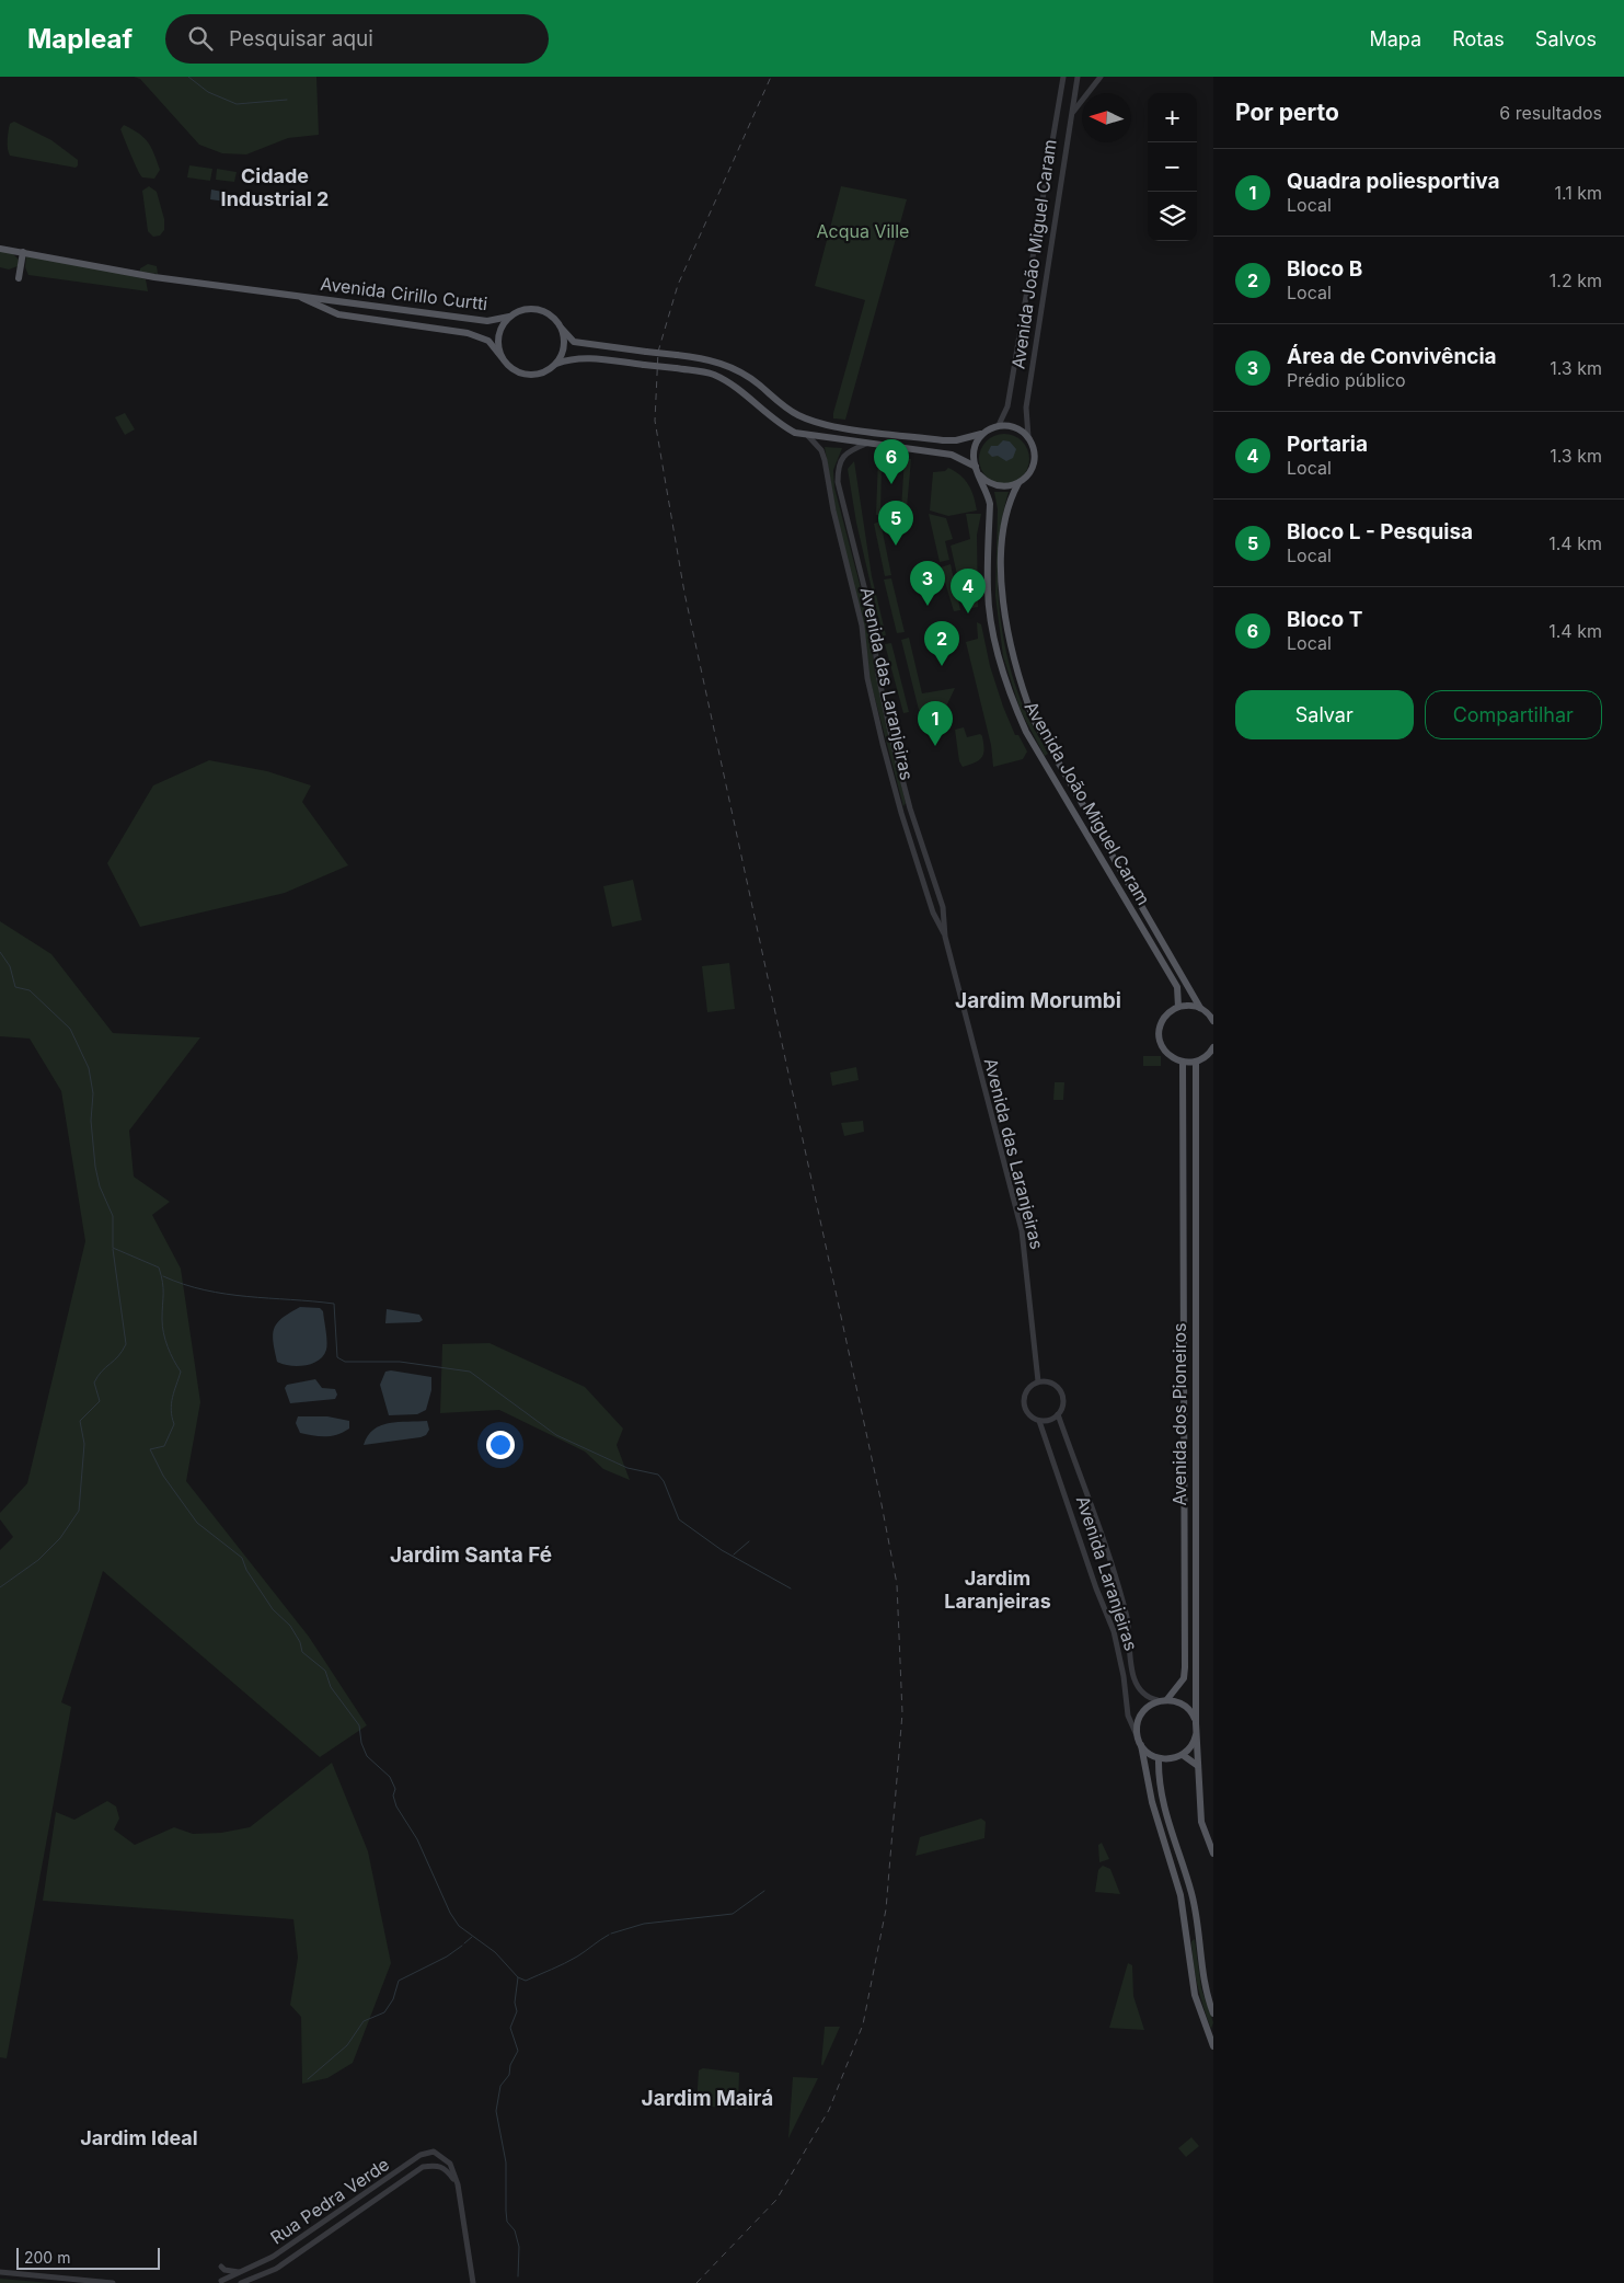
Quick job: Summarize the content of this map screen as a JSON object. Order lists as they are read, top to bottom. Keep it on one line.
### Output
{"streets":{"main road":["Avenida João Miguel Caram","Avenida Cirillo Curtti","Avenida dos Pioneiros","Avenida Laranjeiras"],"street":["Avenida das Laranjeiras","Rua Pedra Verde"]},"crossings":[["Avenida das Laranjeiras","Avenida Laranjeiras"],["Avenida dos Pioneiros","Avenida Laranjeiras"]],"districts":["Cidade Industrial 2","Jardim Morumbi","Jardim Santa Fé","Jardim Laranjeiras","Jardim Mairá","Jardim Ideal"],"parks":["Acqua Ville"],"scale_bar":"200 m","north":"left","page":{"header":"Mapleaf","search":"Pesquisar aqui","nav":["Mapa","Rotas","Salvos"],"heading":["Por perto","6 resultados"],"map_buttons":["+","−"],"list":[{"mark":"1","name":"Quadra poliesportiva","note":"Local","value":"1.1 km"},{"mark":"2","name":"Bloco B","note":"Local","value":"1.2 km"},{"mark":"3","name":"Área de Convivência","note":"Prédio público","value":"1.3 km"},{"mark":"4","name":"Portaria","note":"Local","value":"1.3 km"},{"mark":"5","name":"Bloco L - Pesquisa","note":"Local","value":"1.4 km"},{"mark":"6","name":"Bloco T","note":"Local","value":"1.4 km"}],"pins":["6","5","3","4","2","1"],"buttons":["Salvar","Compartilhar"],"scale":"200 m"}}
